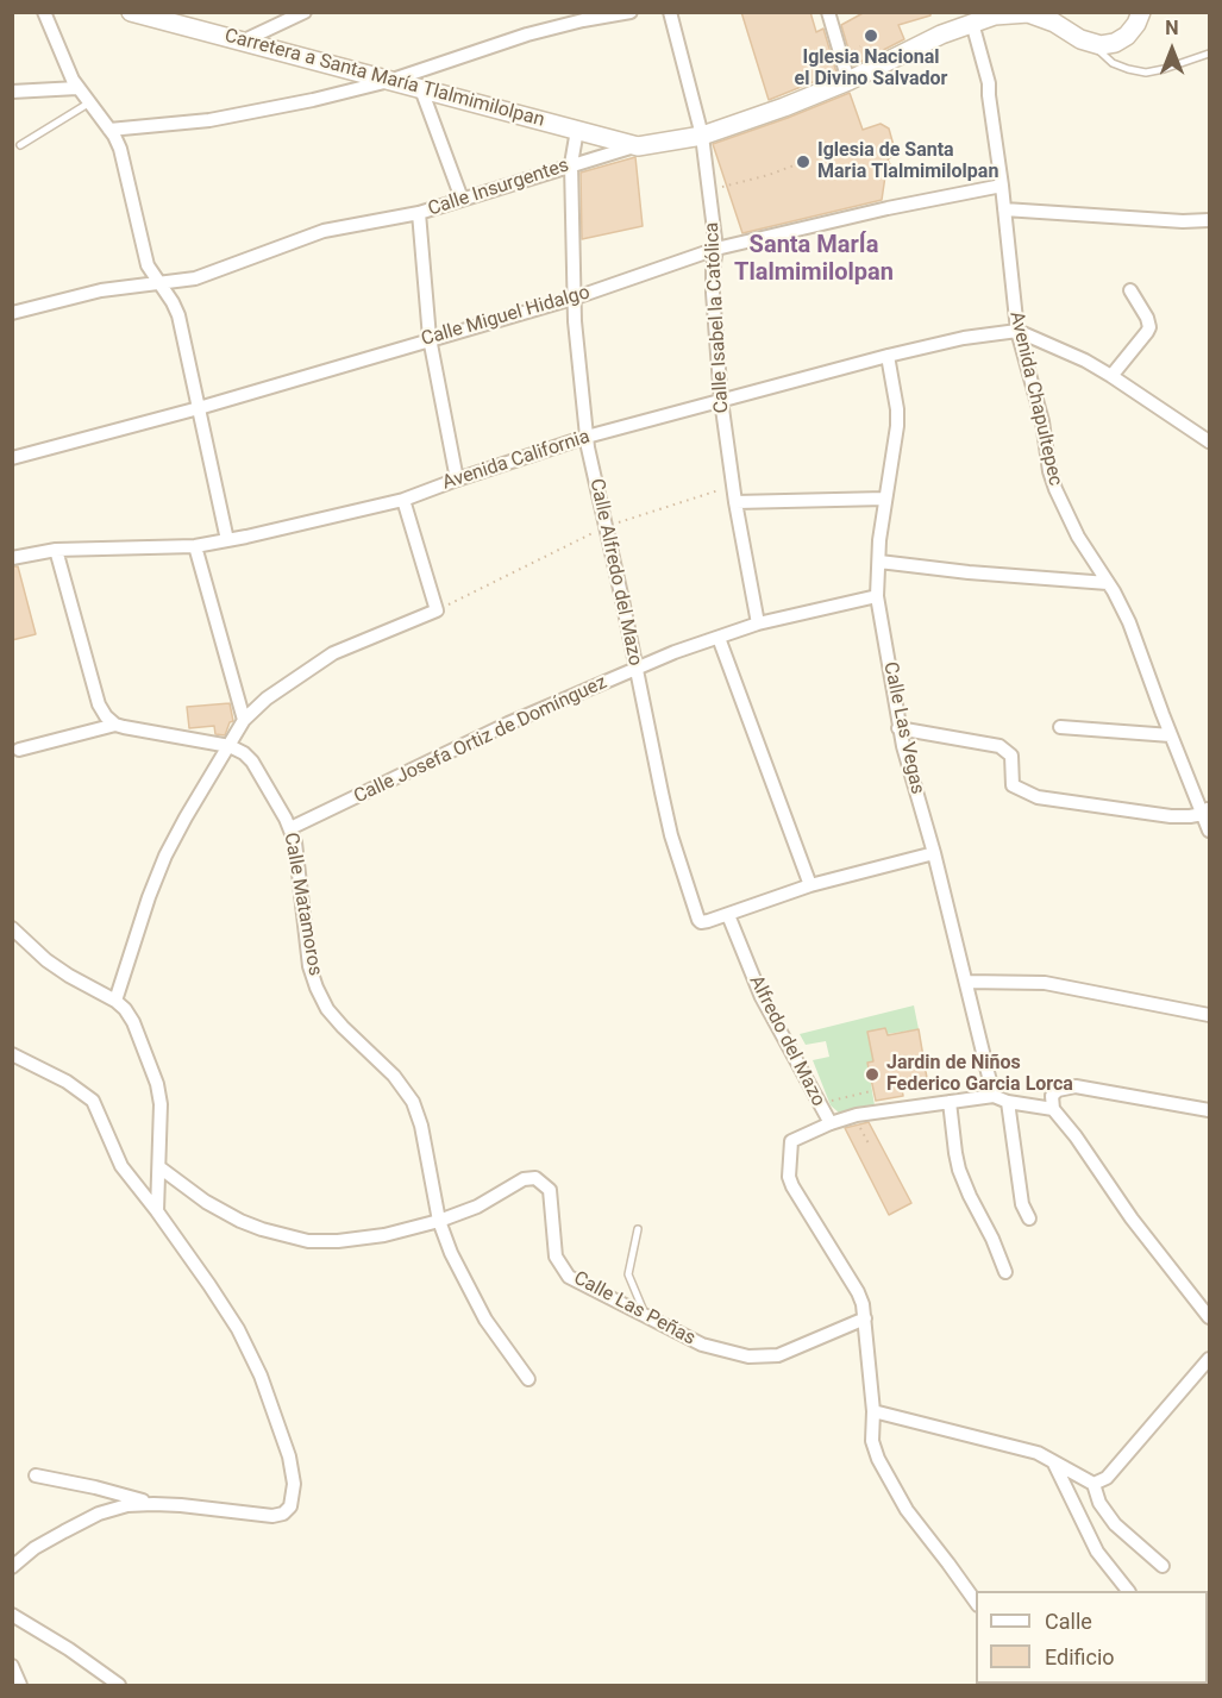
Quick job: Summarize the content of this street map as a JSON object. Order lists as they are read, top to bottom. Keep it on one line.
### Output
{"streets":{"main road":["Carretera a Santa María Tlalmimilolpan","Calle Insurgentes"],"street":["Calle Miguel Hidalgo","Calle Isabel la Católica","Avenida Chapultepec","Avenida California","Calle Alfredo del Mazo","Calle Las Vegas","Calle Josefa Ortiz de Domínguez","Calle Matamoros","Alfredo del Mazo","Calle Las Peñas"]},"crossings":[["Carretera a Santa María Tlalmimilolpan","Calle Insurgentes"],["Carretera a Santa María Tlalmimilolpan","Calle Alfredo del Mazo"],["Calle Insurgentes","Calle Isabel la Católica"],["Calle Insurgentes","Avenida Chapultepec"],["Calle Insurgentes","Calle Alfredo del Mazo"],["Calle Miguel Hidalgo","Calle Isabel la Católica"],["Calle Miguel Hidalgo","Avenida Chapultepec"],["Calle Miguel Hidalgo","Calle Alfredo del Mazo"],["Calle Isabel la Católica","Avenida California"],["Calle Isabel la Católica","Calle Josefa Ortiz de Domínguez"],["Avenida Chapultepec","Avenida California"],["Avenida California","Calle Alfredo del Mazo"],["Avenida California","Calle Las Vegas"],["Calle Alfredo del Mazo","Calle Josefa Ortiz de Domínguez"],["Calle Alfredo del Mazo","Alfredo del Mazo"],["Calle Las Vegas","Calle Josefa Ortiz de Domínguez"],["Calle Josefa Ortiz de Domínguez","Calle Matamoros"],["Calle Matamoros","Calle Las Peñas"],["Alfredo del Mazo","Calle Las Peñas"]],"districts":["Santa MarÍa Tlalmimilolpan"],"places":["Iglesia Nacional el Divino Salvador","Iglesia de Santa Maria Tlalmimilolpan","Jardin de Niños Federico Garcia Lorca"],"legend":["Calle","Edificio"],"north":"top"}
